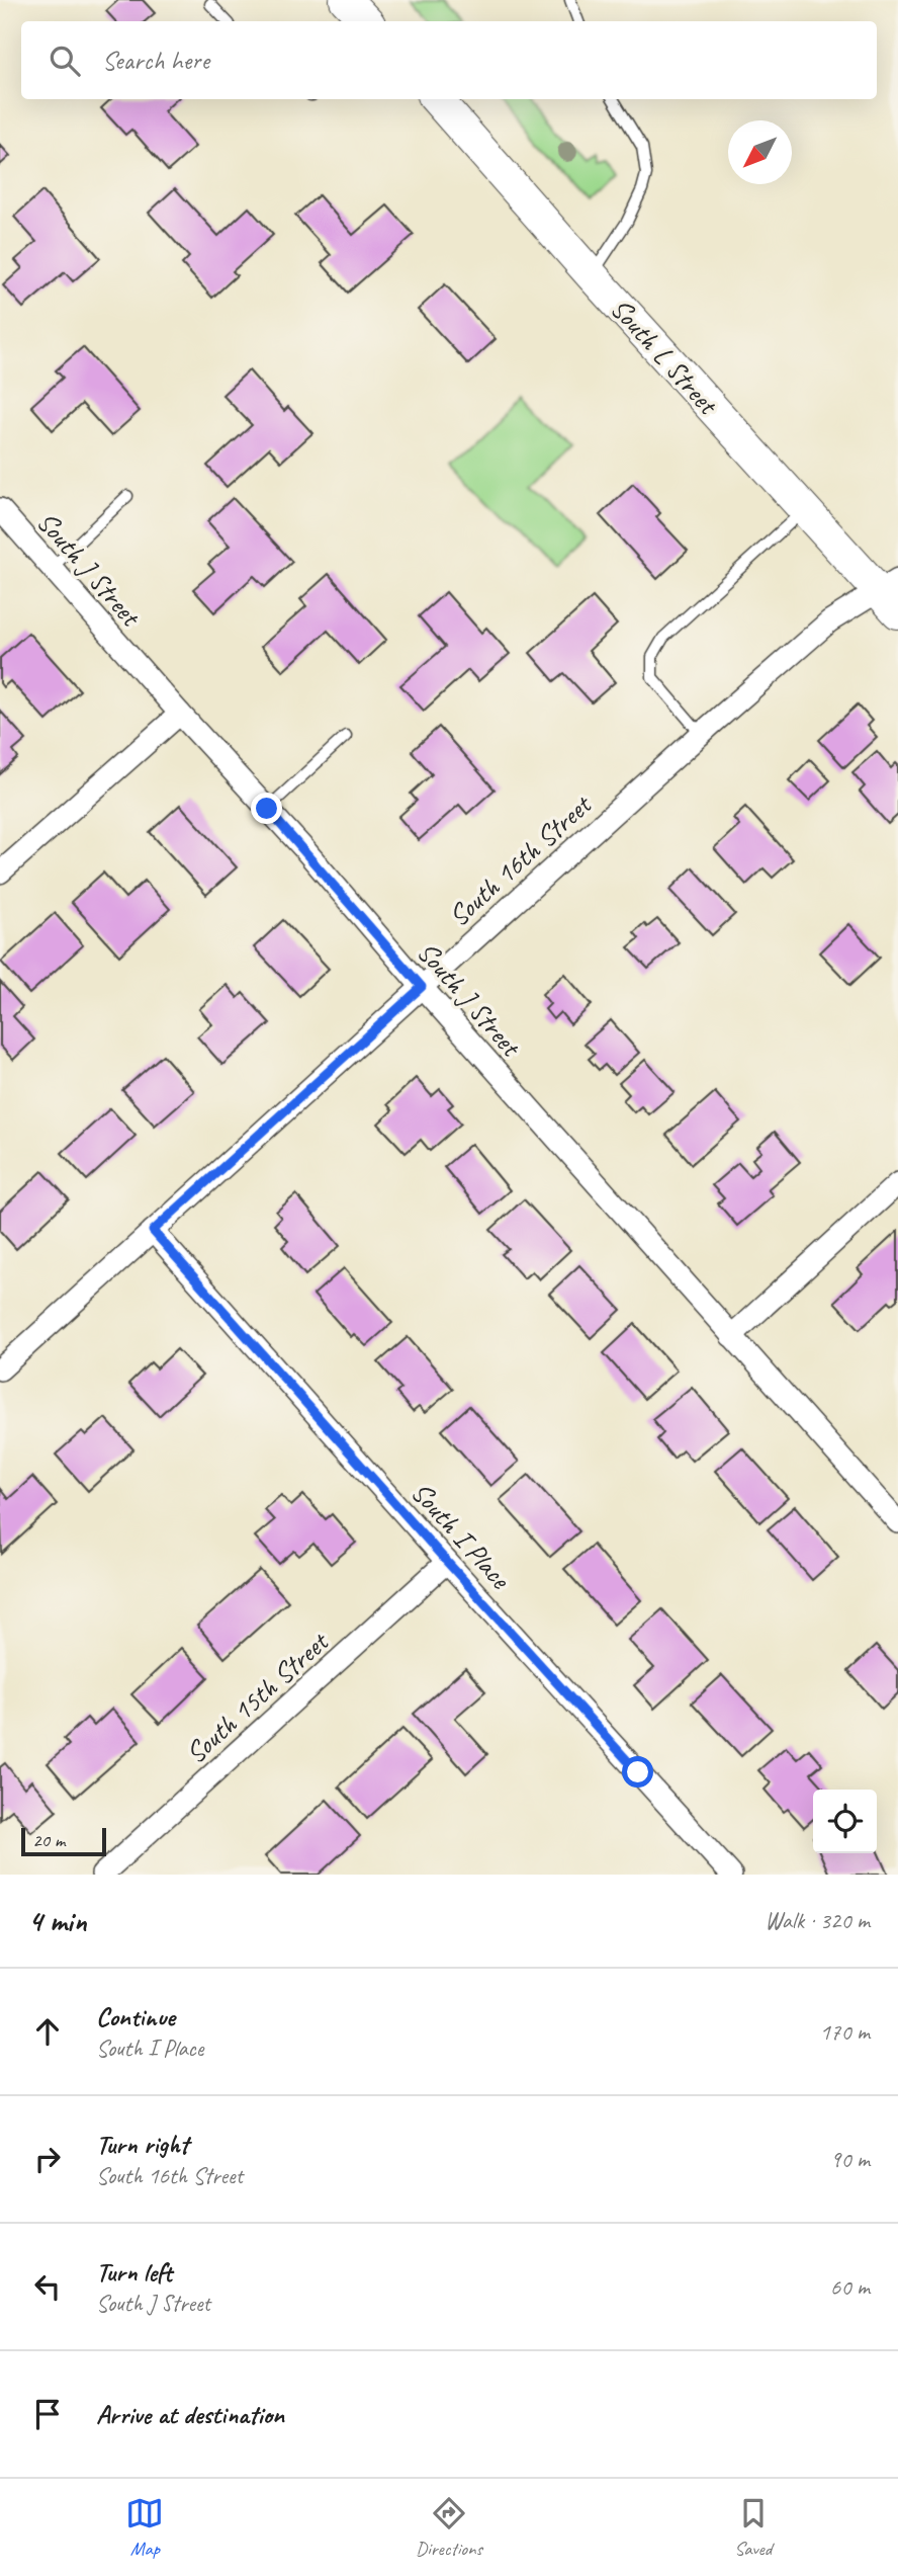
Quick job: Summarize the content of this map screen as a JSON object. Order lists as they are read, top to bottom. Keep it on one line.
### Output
{"streets":{"street":["South L Street","South J Street","South 16th Street","South I Place","South 15th Street"]},"crossings":[["South L Street","South 16th Street"],["South J Street","South 16th Street"],["South 16th Street","South I Place"],["South I Place","South 15th Street"]],"scale_bar":"20 m","north":"bottom left","page":{"search":"Search here","scale":"20 m","heading":["4 min","Walk · 320 m"],"list":[["Continue","South I Place","170 m"],["Turn right","South 16th Street","90 m"],["Turn left","South J Street","60 m"],"Arrive at destination"],"nav":["Map","Directions","Saved"]}}
